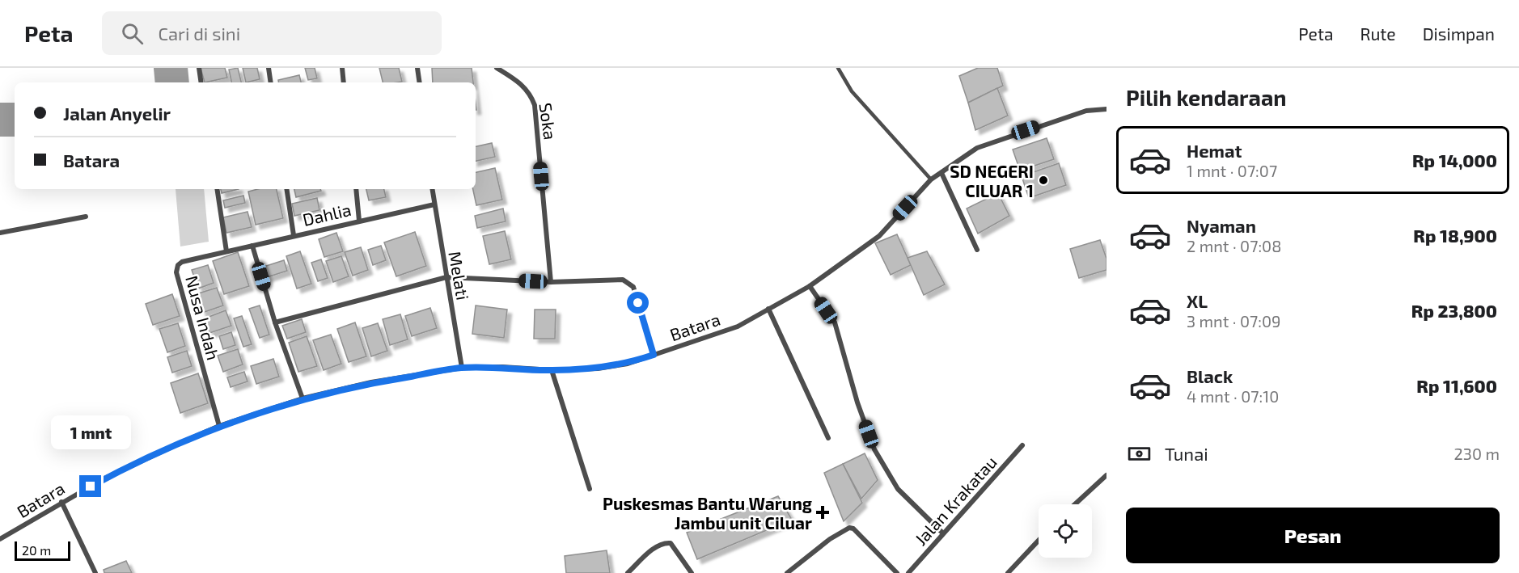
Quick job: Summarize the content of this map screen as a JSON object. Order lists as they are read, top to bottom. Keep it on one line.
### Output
{"streets":{"street":["Soka","Dahlia","Melati","Nusa Indah","Batara","Jalan Krakatau"]},"crossings":[["Dahlia","Melati"],["Dahlia","Nusa Indah"],["Melati","Batara"],["Nusa Indah","Batara"]],"places":{"other":["SD NEGERI CILUAR 1"],"health":["Puskesmas Bantu Warung Jambu unit Ciluar"]},"scale_bar":"20 m","page":{"header":"Peta","search":"Cari di sini","nav":["Peta","Rute","Disimpan"],"heading":"Pilih kendaraan","banner":["Jalan Anyelir","Batara"],"list":[{"name":"Hemat","note":"1 mnt · 07:07","value":"Rp 14,000"},{"name":"Nyaman","note":"2 mnt · 07:08","value":"Rp 18,900"},{"name":"XL","note":"3 mnt · 07:09","value":"Rp 23,800"},{"name":"Black","note":"4 mnt · 07:10","value":"Rp 11,600"}],"bubble":"1 mnt","pay":["Tunai","230 m"],"buttons":"Pesan","scale":"20 m"}}
